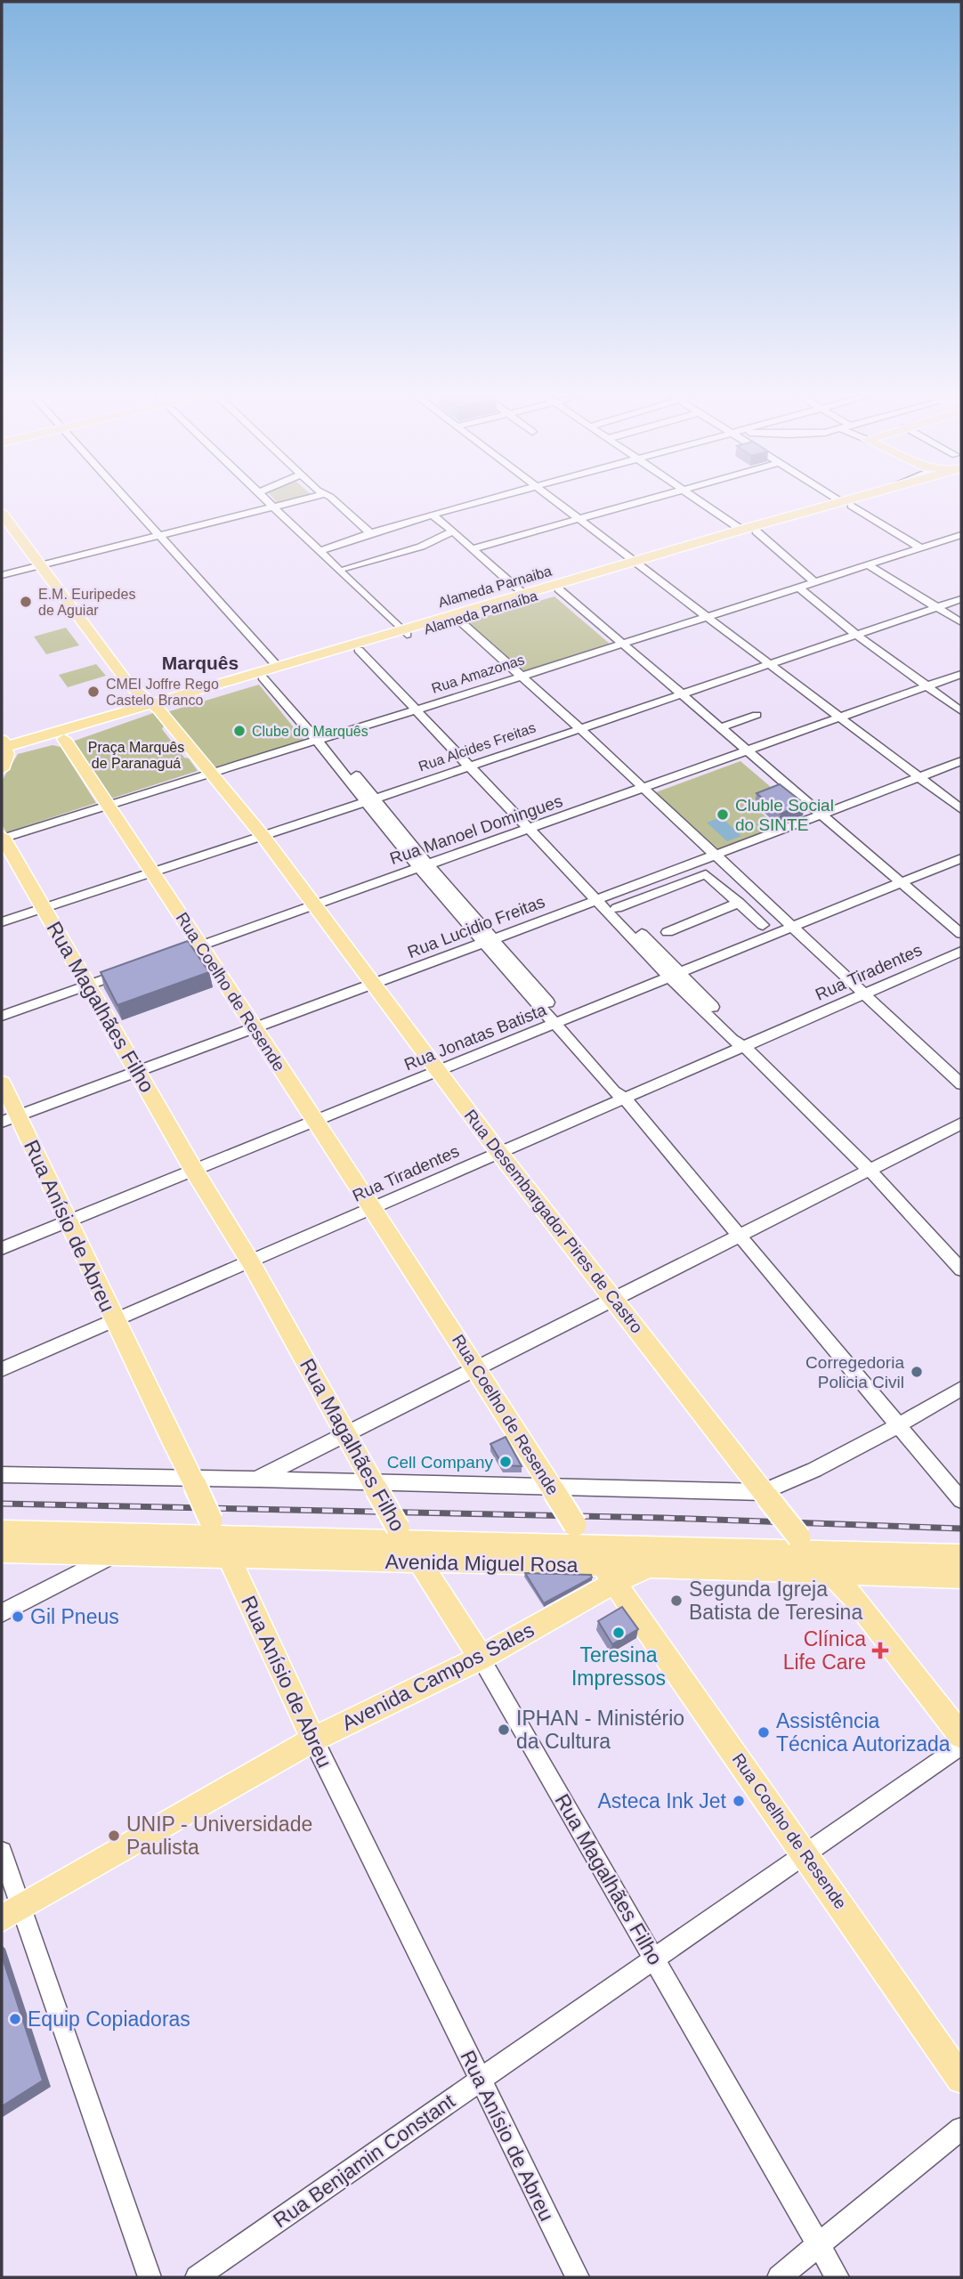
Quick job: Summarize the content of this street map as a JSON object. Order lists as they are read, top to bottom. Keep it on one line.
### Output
{"streets":{"main road":["Alameda Parnaiba","Alameda Parnaíba","Rua Coelho de Resende","Rua Magalhães Filho","Rua Desembargador Pires de Castro","Rua Anísio de Abreu","Avenida Miguel Rosa","Avenida Campos Sales"],"street":["Rua Amazonas","Rua Alcides Freitas","Rua Manoel Domingues","Rua Lucidio Freitas","Rua Tiradentes","Rua Jonatas Batista","Rua Benjamin Constant"]},"crossings":[["Alameda Parnaiba","Alameda Parnaíba"],["Alameda Parnaíba","Rua Coelho de Resende"],["Alameda Parnaíba","Rua Desembargador Pires de Castro"],["Rua Amazonas","Rua Coelho de Resende"],["Rua Amazonas","Rua Magalhães Filho"],["Rua Amazonas","Rua Desembargador Pires de Castro"],["Rua Alcides Freitas","Rua Coelho de Resende"],["Rua Alcides Freitas","Rua Magalhães Filho"],["Rua Alcides Freitas","Rua Desembargador Pires de Castro"],["Rua Manoel Domingues","Rua Coelho de Resende"],["Rua Manoel Domingues","Rua Desembargador Pires de Castro"],["Rua Lucidio Freitas","Rua Coelho de Resende"],["Rua Lucidio Freitas","Rua Magalhães Filho"],["Rua Lucidio Freitas","Rua Desembargador Pires de Castro"],["Rua Lucidio Freitas","Rua Anísio de Abreu"],["Rua Tiradentes","Rua Coelho de Resende"],["Rua Tiradentes","Rua Magalhães Filho"],["Rua Tiradentes","Rua Desembargador Pires de Castro"],["Rua Tiradentes","Rua Anísio de Abreu"],["Rua Coelho de Resende","Rua Jonatas Batista"],["Rua Coelho de Resende","Avenida Miguel Rosa"],["Rua Coelho de Resende","Avenida Campos Sales"],["Rua Coelho de Resende","Rua Benjamin Constant"],["Rua Magalhães Filho","Rua Jonatas Batista"],["Rua Magalhães Filho","Avenida Miguel Rosa"],["Rua Magalhães Filho","Avenida Campos Sales"],["Rua Magalhães Filho","Rua Benjamin Constant"],["Rua Jonatas Batista","Rua Desembargador Pires de Castro"],["Rua Jonatas Batista","Rua Anísio de Abreu"],["Rua Desembargador Pires de Castro","Avenida Miguel Rosa"],["Rua Desembargador Pires de Castro","Avenida Campos Sales"],["Rua Anísio de Abreu","Avenida Miguel Rosa"],["Rua Anísio de Abreu","Avenida Campos Sales"],["Rua Anísio de Abreu","Rua Benjamin Constant"],["Avenida Miguel Rosa","Avenida Campos Sales"]],"districts":["Marquês"],"parks":["Praça Marquês de Paranaguá"],"places":{"other":["E.M. Euripedes de Aguiar","CMEI Joffre Rego Castelo Branco","Clube do Marquês","Cluble Social do SINTE","Corregedoria Policia Civil","Cell Company","Segunda Igreja Batista de Teresina","Gil Pneus","Teresina Impressos","IPHAN - Ministério da Cultura","Assistência Técnica Autorizada","Asteca Ink Jet","UNIP - Universidade Paulista","Equip Copiadoras"],"health":["Clínica Life Care"]}}
